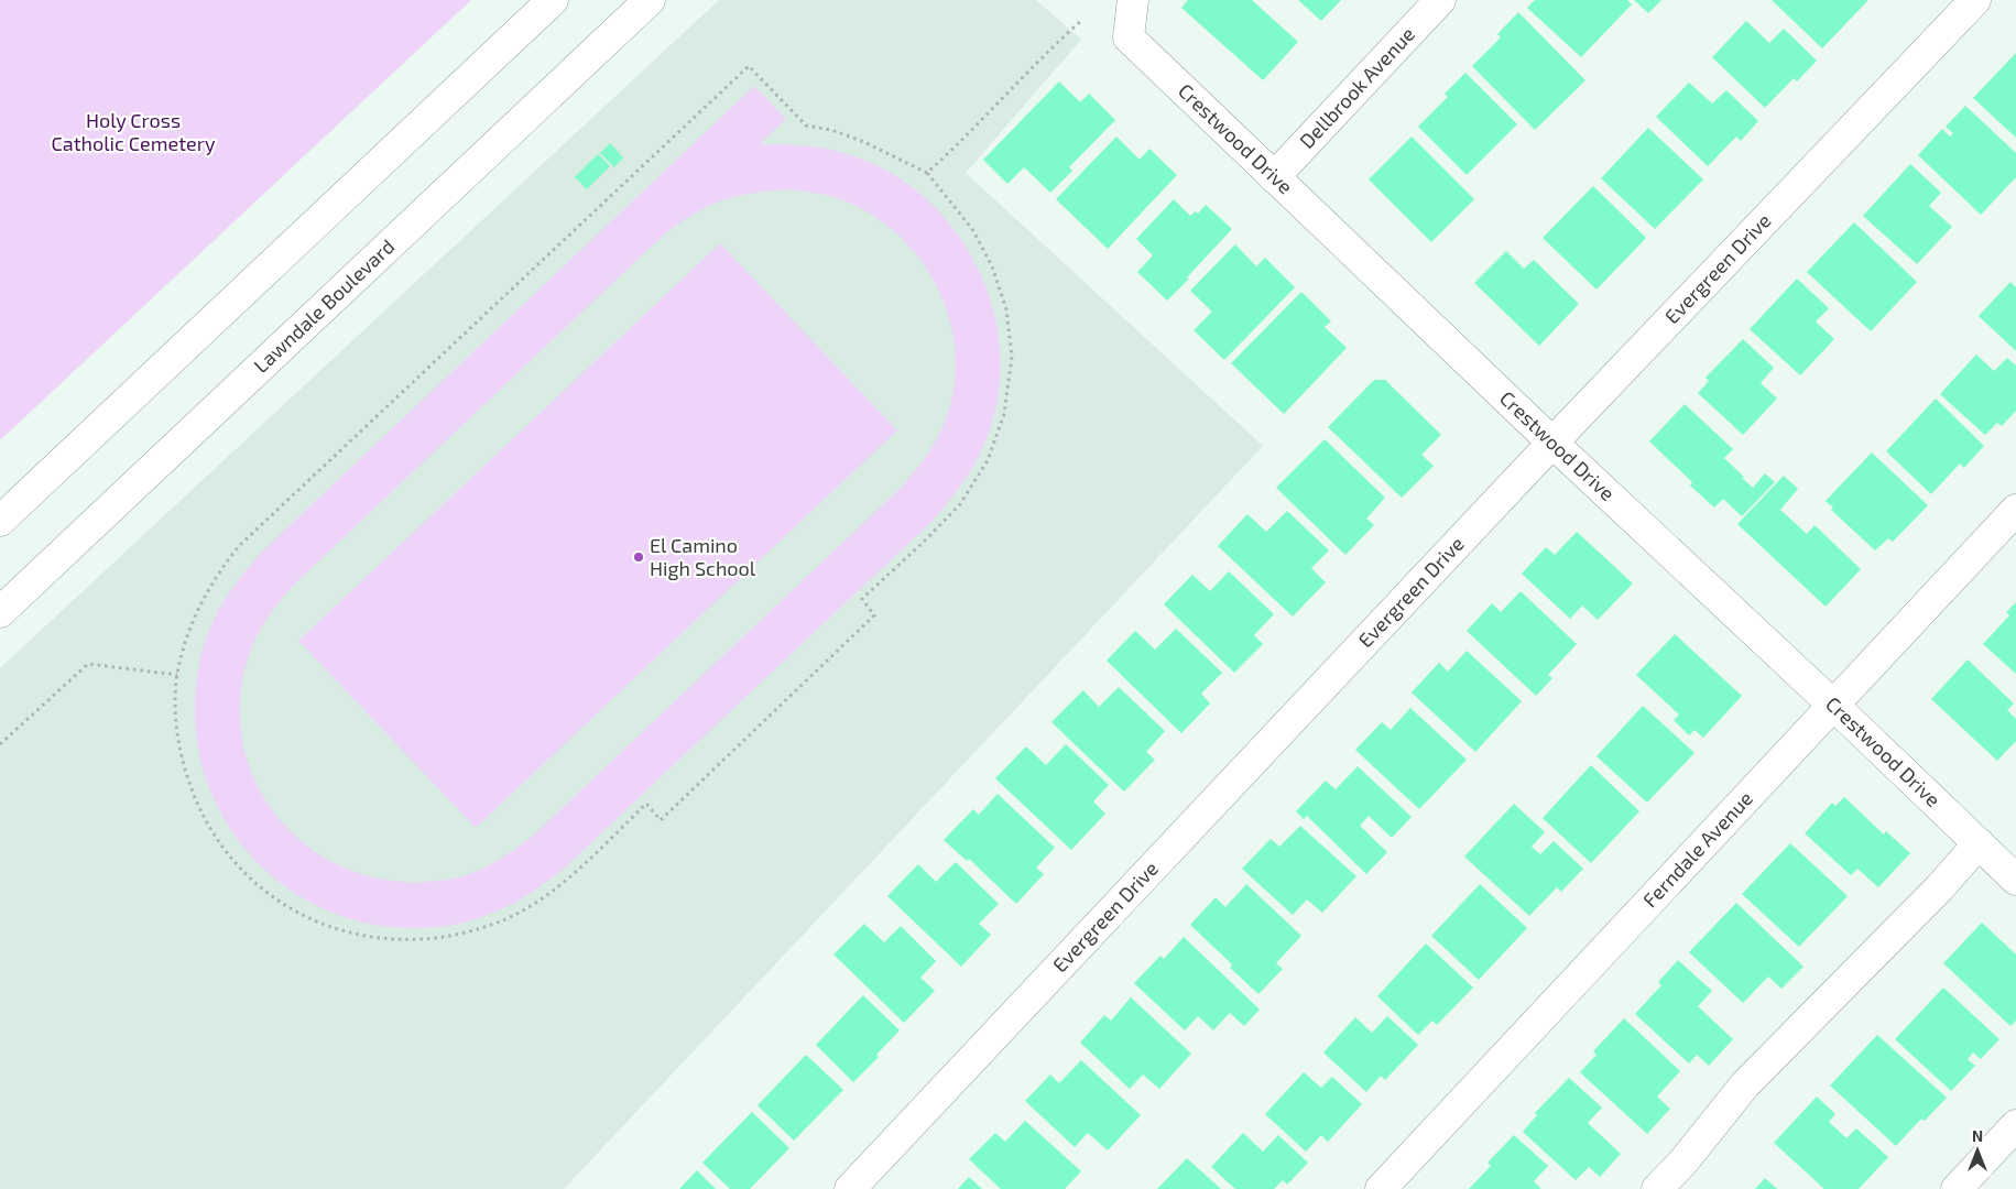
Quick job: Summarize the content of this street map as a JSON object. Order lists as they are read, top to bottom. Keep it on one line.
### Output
{"streets":{"street":["Dellbrook Avenue","Crestwood Drive","Evergreen Drive","Lawndale Boulevard","Ferndale Avenue"]},"crossings":[["Dellbrook Avenue","Crestwood Drive"],["Crestwood Drive","Evergreen Drive"],["Crestwood Drive","Ferndale Avenue"]],"parks":["Holy Cross Catholic Cemetery"],"places":["El Camino High School"],"north":"top"}
